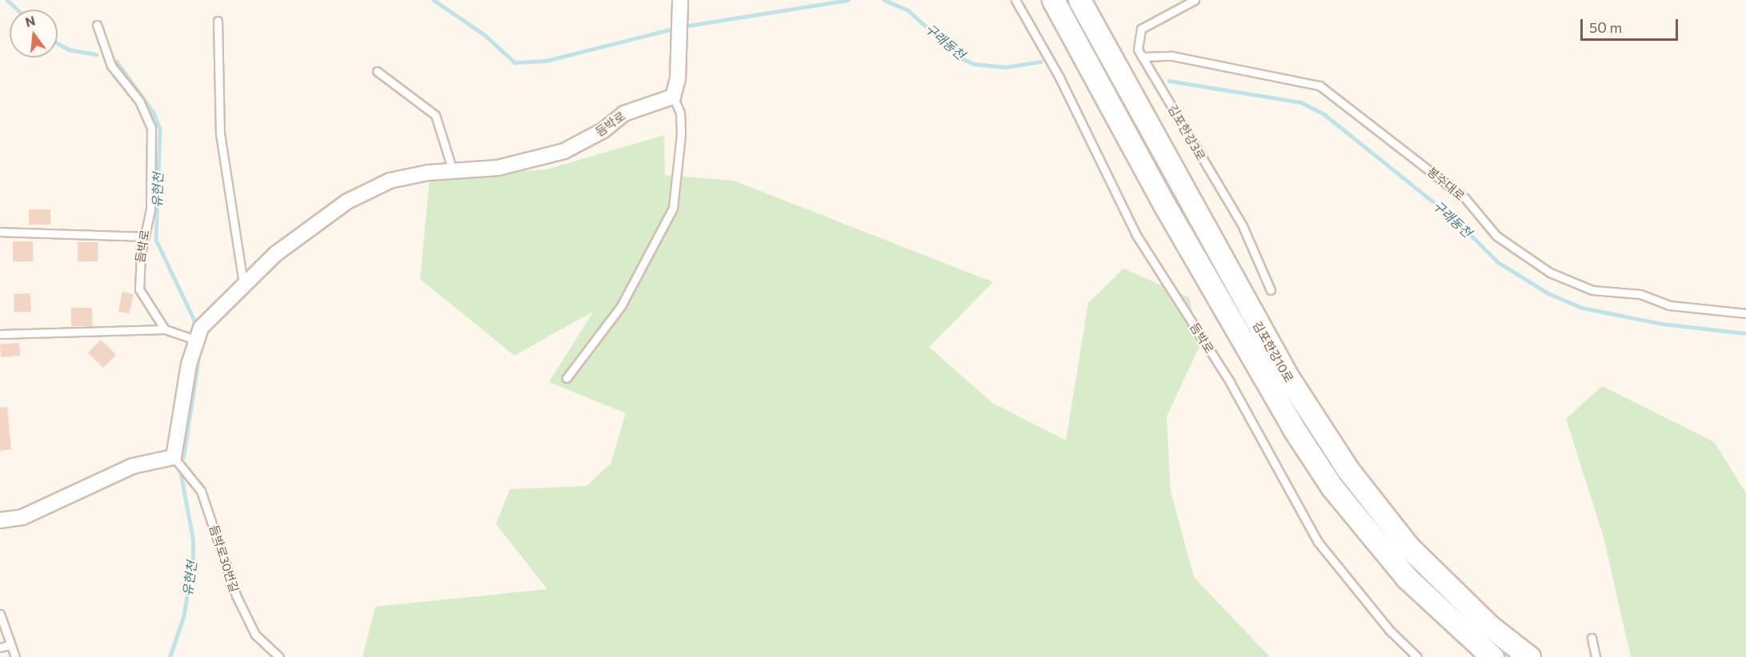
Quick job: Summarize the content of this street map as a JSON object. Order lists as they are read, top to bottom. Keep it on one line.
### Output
{"streets":{"street":["듬박로","김포한강10로"],"lane":["김포한강3로","봉수대로","듬박로30번길"]},"crossings":[["듬박로","듬박로30번길"],["김포한강3로","봉수대로"]],"water":["구래동천","유현천"],"scale_bar":"50 m","north":"top"}
